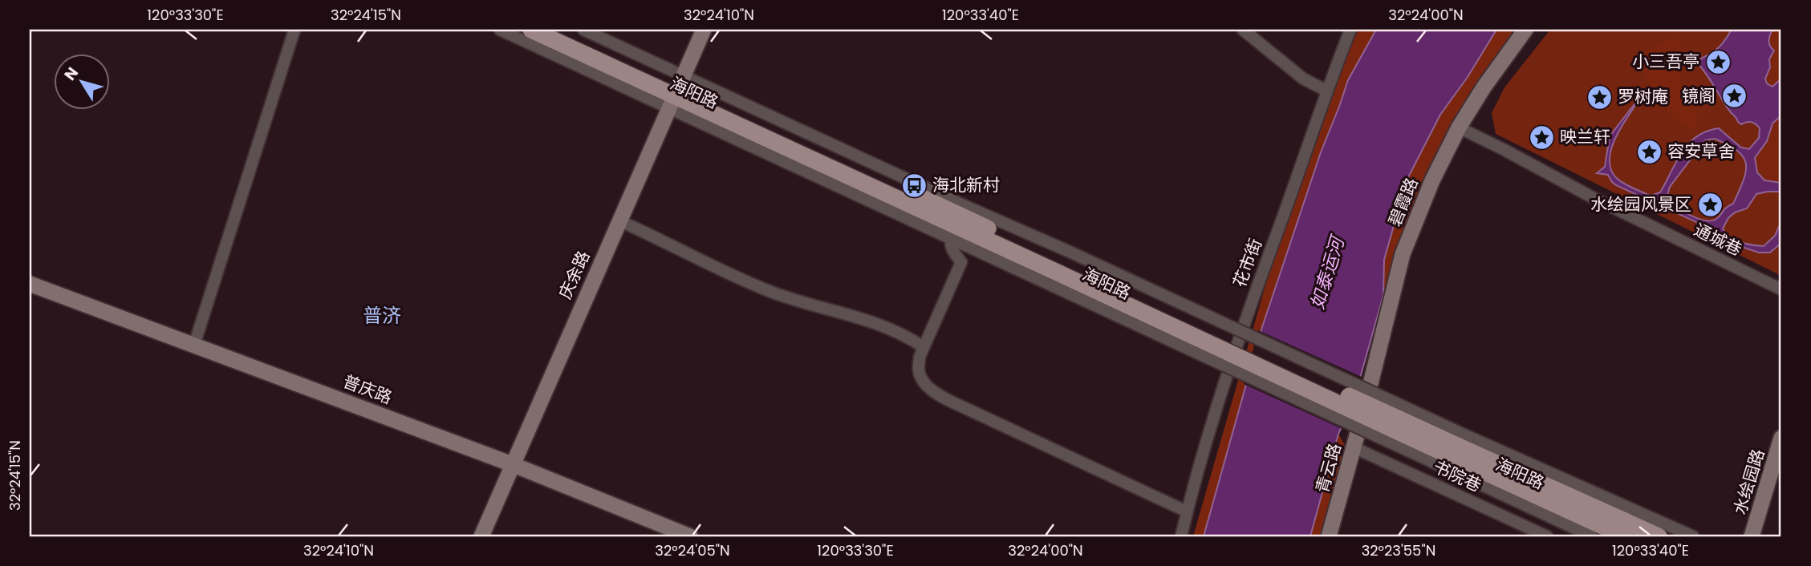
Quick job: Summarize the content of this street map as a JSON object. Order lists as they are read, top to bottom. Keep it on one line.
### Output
{"streets":{"main road":["海阳路"],"street":["碧霞路","通城巷","花市街","庆余路","普庆路","青云路","书院巷","水绘园路"]},"crossings":[["海阳路","庆余路"],["碧霞路","通城巷"],["碧霞路","青云路"],["庆余路","普庆路"],["青云路","书院巷"]],"districts":["普济"],"water":["如泰运河"],"places":{"place":["小三吾亭","镜阁","罗树庵","映兰轩","容安草舍","水绘园风景区"],"bus stop":["海北新村"]},"north":"top left","coordinates":["120°33'30\"E","32°24'15\"N","32°24'10\"N","120°33'40\"E","32°24'00\"N","32°24'05\"N","32°23'55\"N"]}
